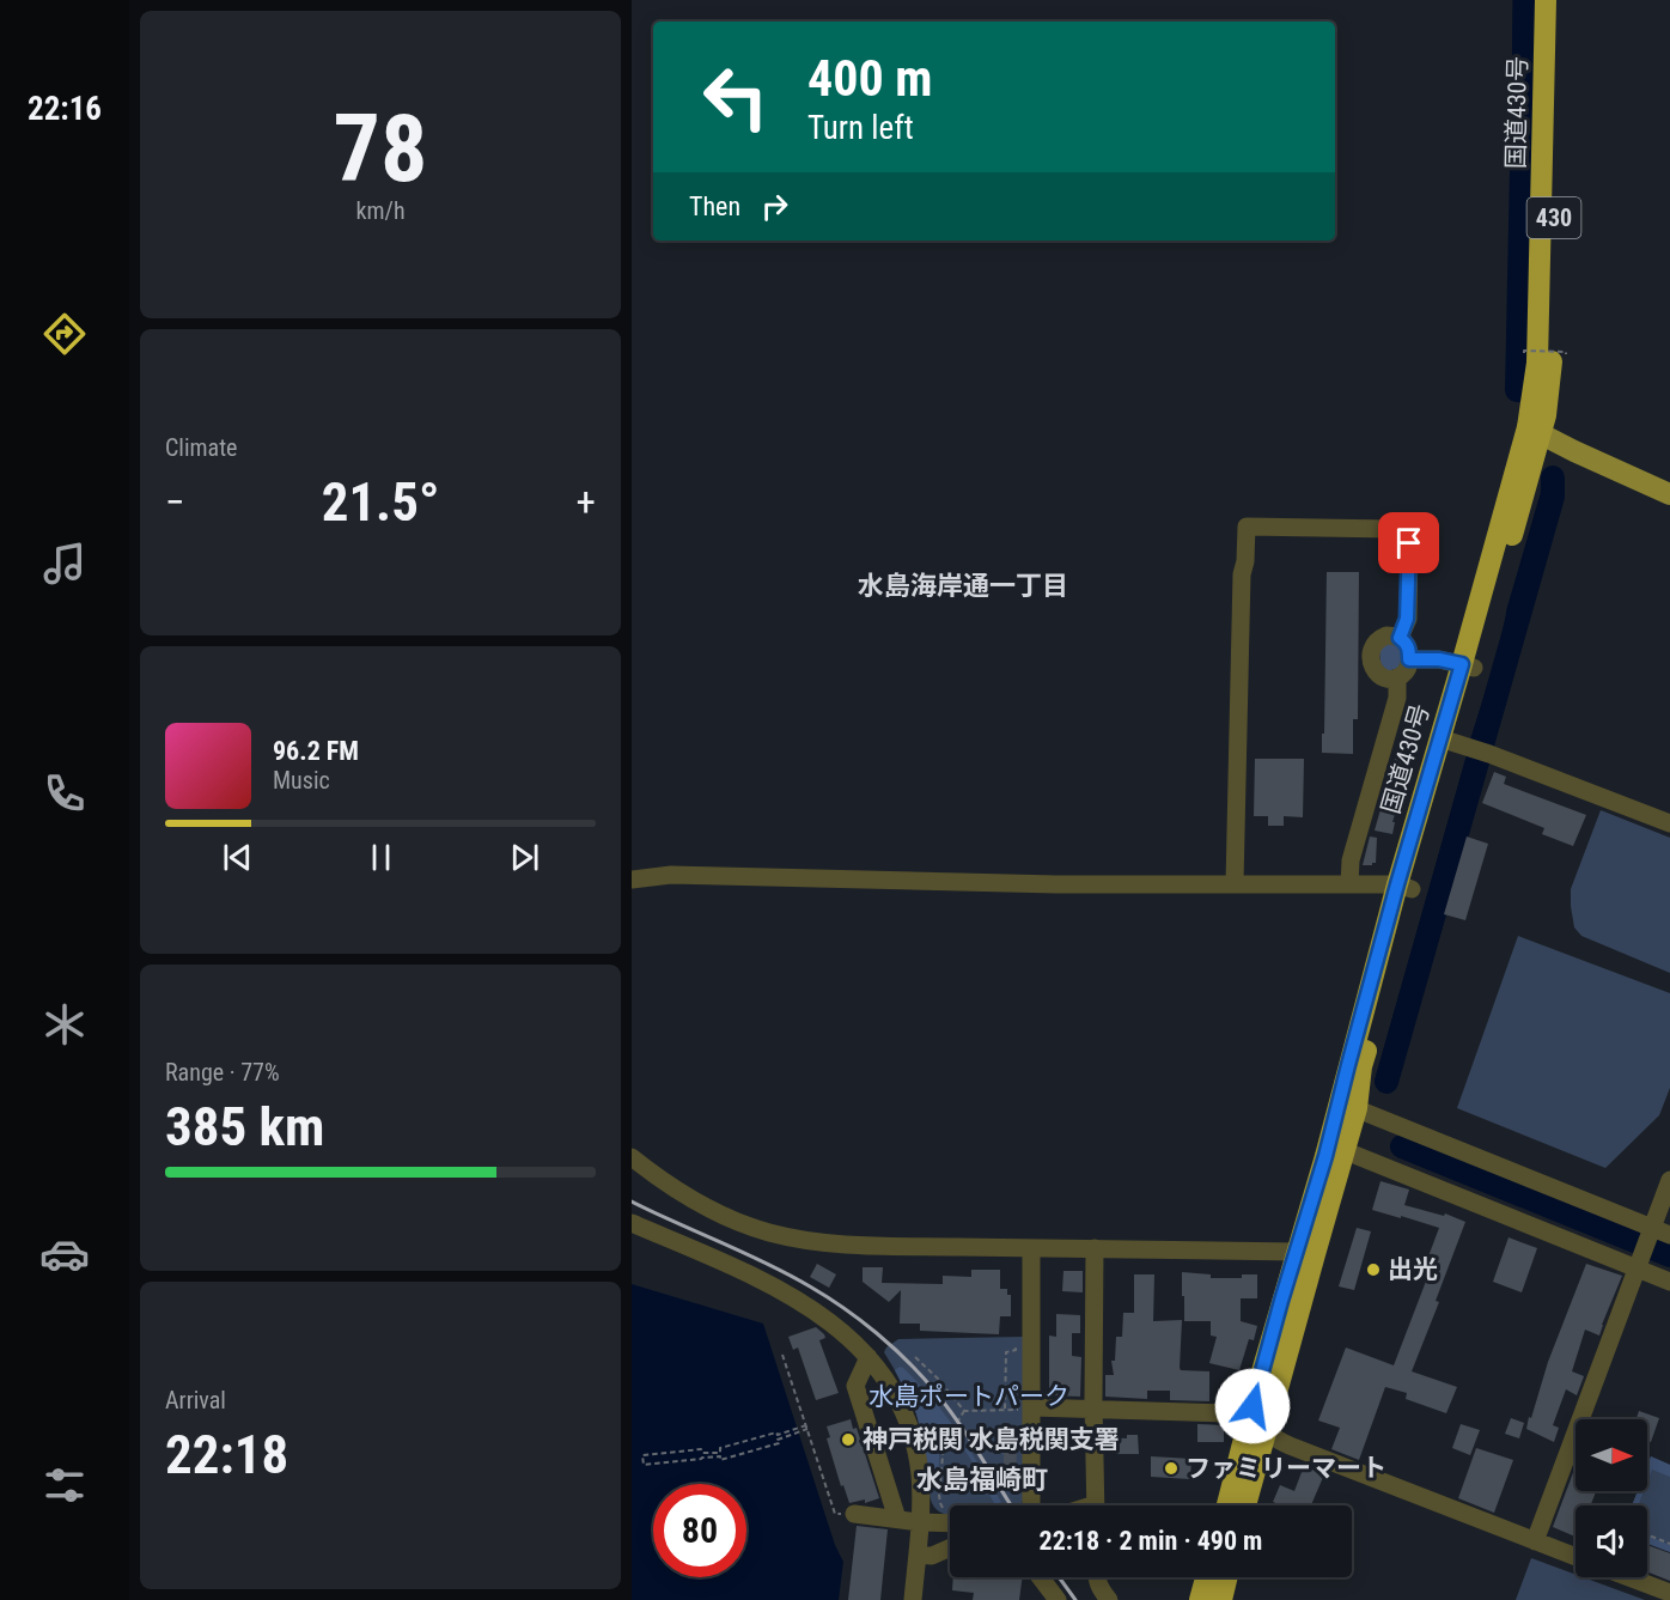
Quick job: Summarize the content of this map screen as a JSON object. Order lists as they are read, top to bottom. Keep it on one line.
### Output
{"streets":{"highway":["国道430号","430"]},"districts":["水島海岸通一丁目","水島福崎町"],"parks":["水島ポートパーク"],"places":["出光","神戸税関 水島税関支署","ファミリーマート"],"north":"right","page":{"tabs":"22:16","tile":[["78","km/h"],"Climate",["Range · 77%","385 km"],["Arrival","22:18"]],"turn":["400 m","Turn left"],"then":"Then","heat":["−","21.5°","+"],"song":["96.2 FM","Music"],"limit":"80","trip":"22:18 · 2 min · 490 m"}}
